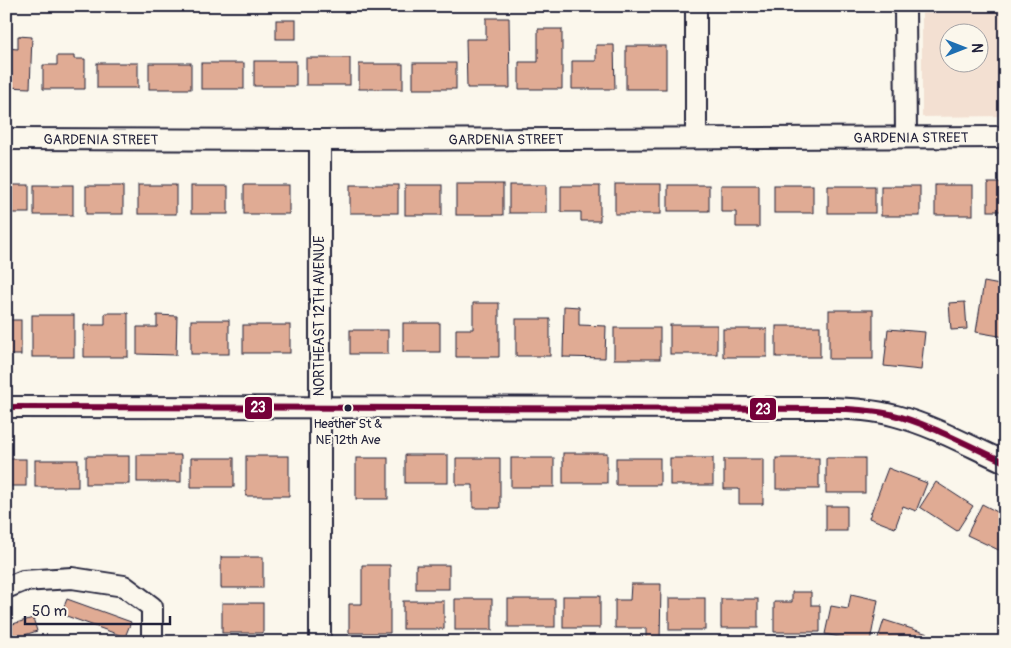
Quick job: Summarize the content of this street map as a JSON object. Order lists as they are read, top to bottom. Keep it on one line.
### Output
{"streets":{"street":["GARDENIA STREET","NORTHEAST 12TH AVENUE"]},"crossings":[["GARDENIA STREET","NORTHEAST 12TH AVENUE"]],"places":["Heather St & NE 12th Ave"],"lines":["transit line 23"],"scale_bar":"50 m","north":"right"}
